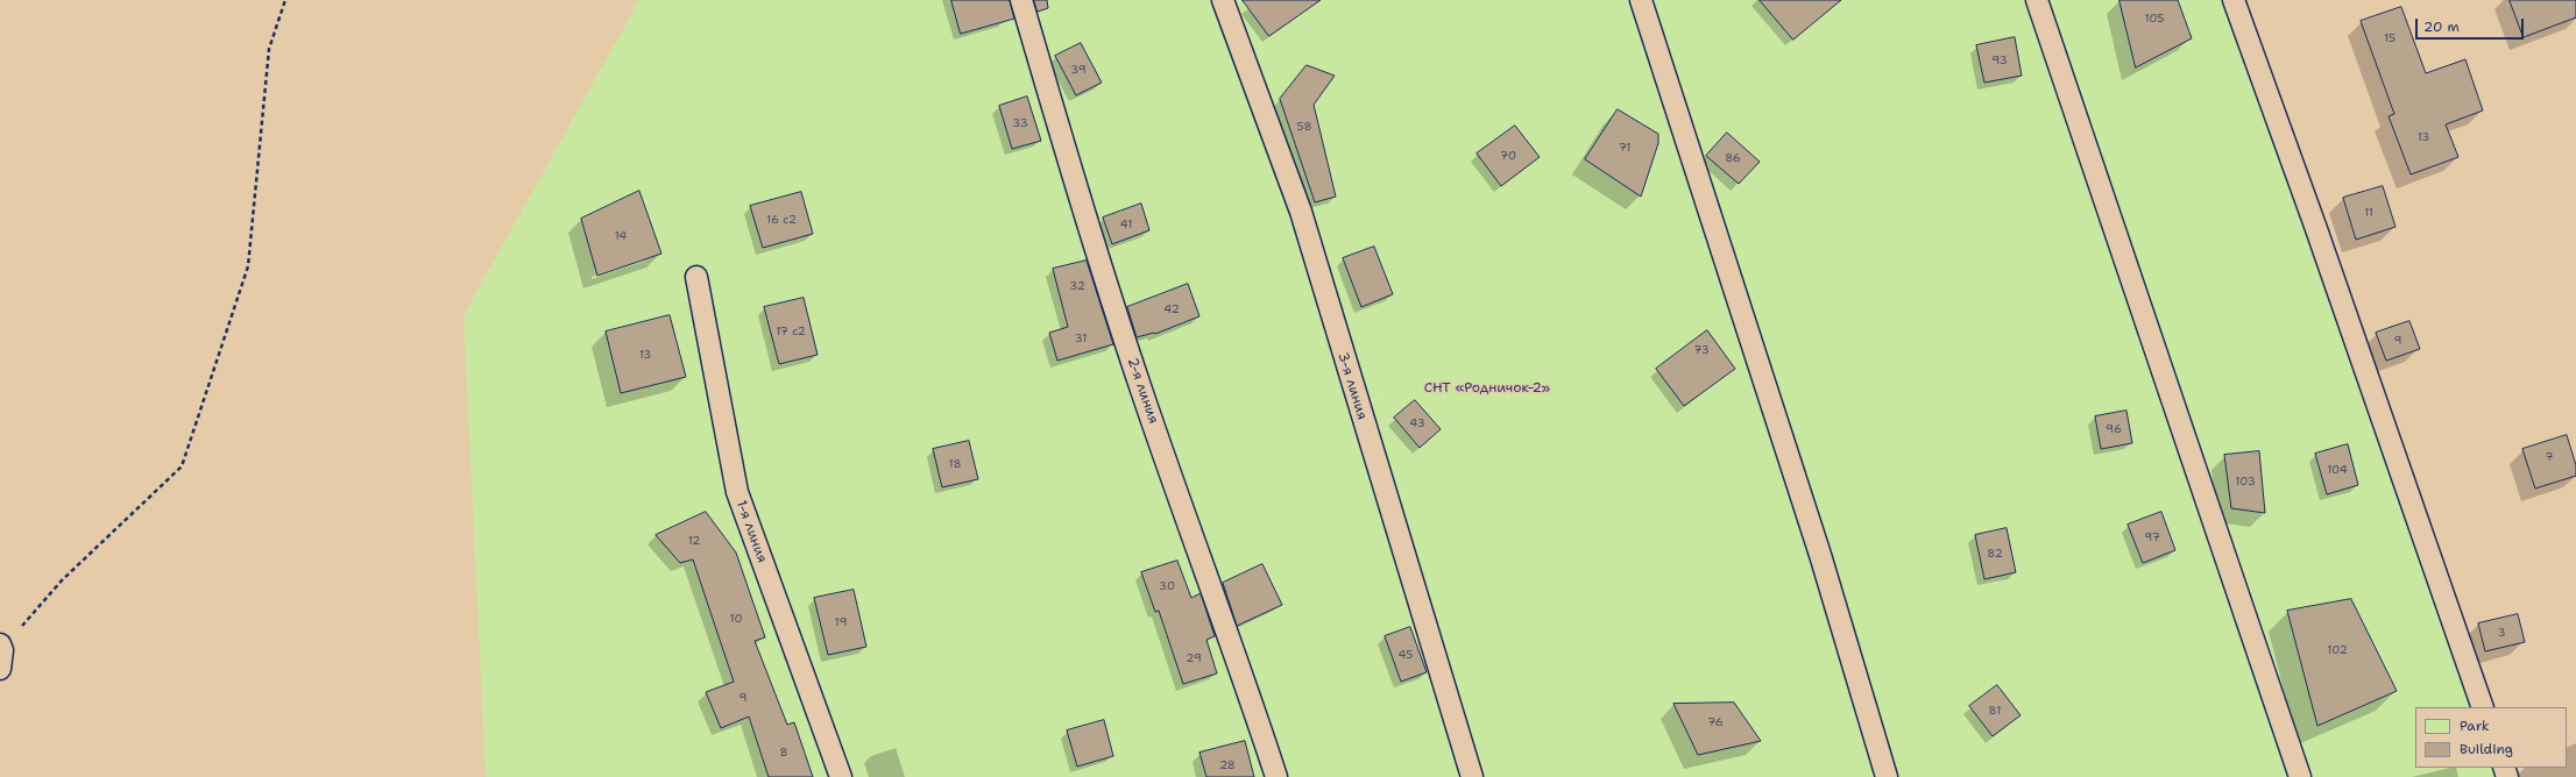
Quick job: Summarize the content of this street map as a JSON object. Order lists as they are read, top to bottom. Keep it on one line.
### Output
{"streets":{"lane":["3-я линия","2-я линия","1-я линия"]},"parks":["СНТ «Родничок-2»"],"house_numbers":["105","15","93","39","33","58","13","71","70","86","11","16 с2","41","14","32","42","17 с2","31","9","73","13","43","96","7","18","104","103","97","12","82","30","10","19","3","102","45","29","9","81","76","8","28"],"legend":["Park","Building"],"scale_bar":"20 m"}
